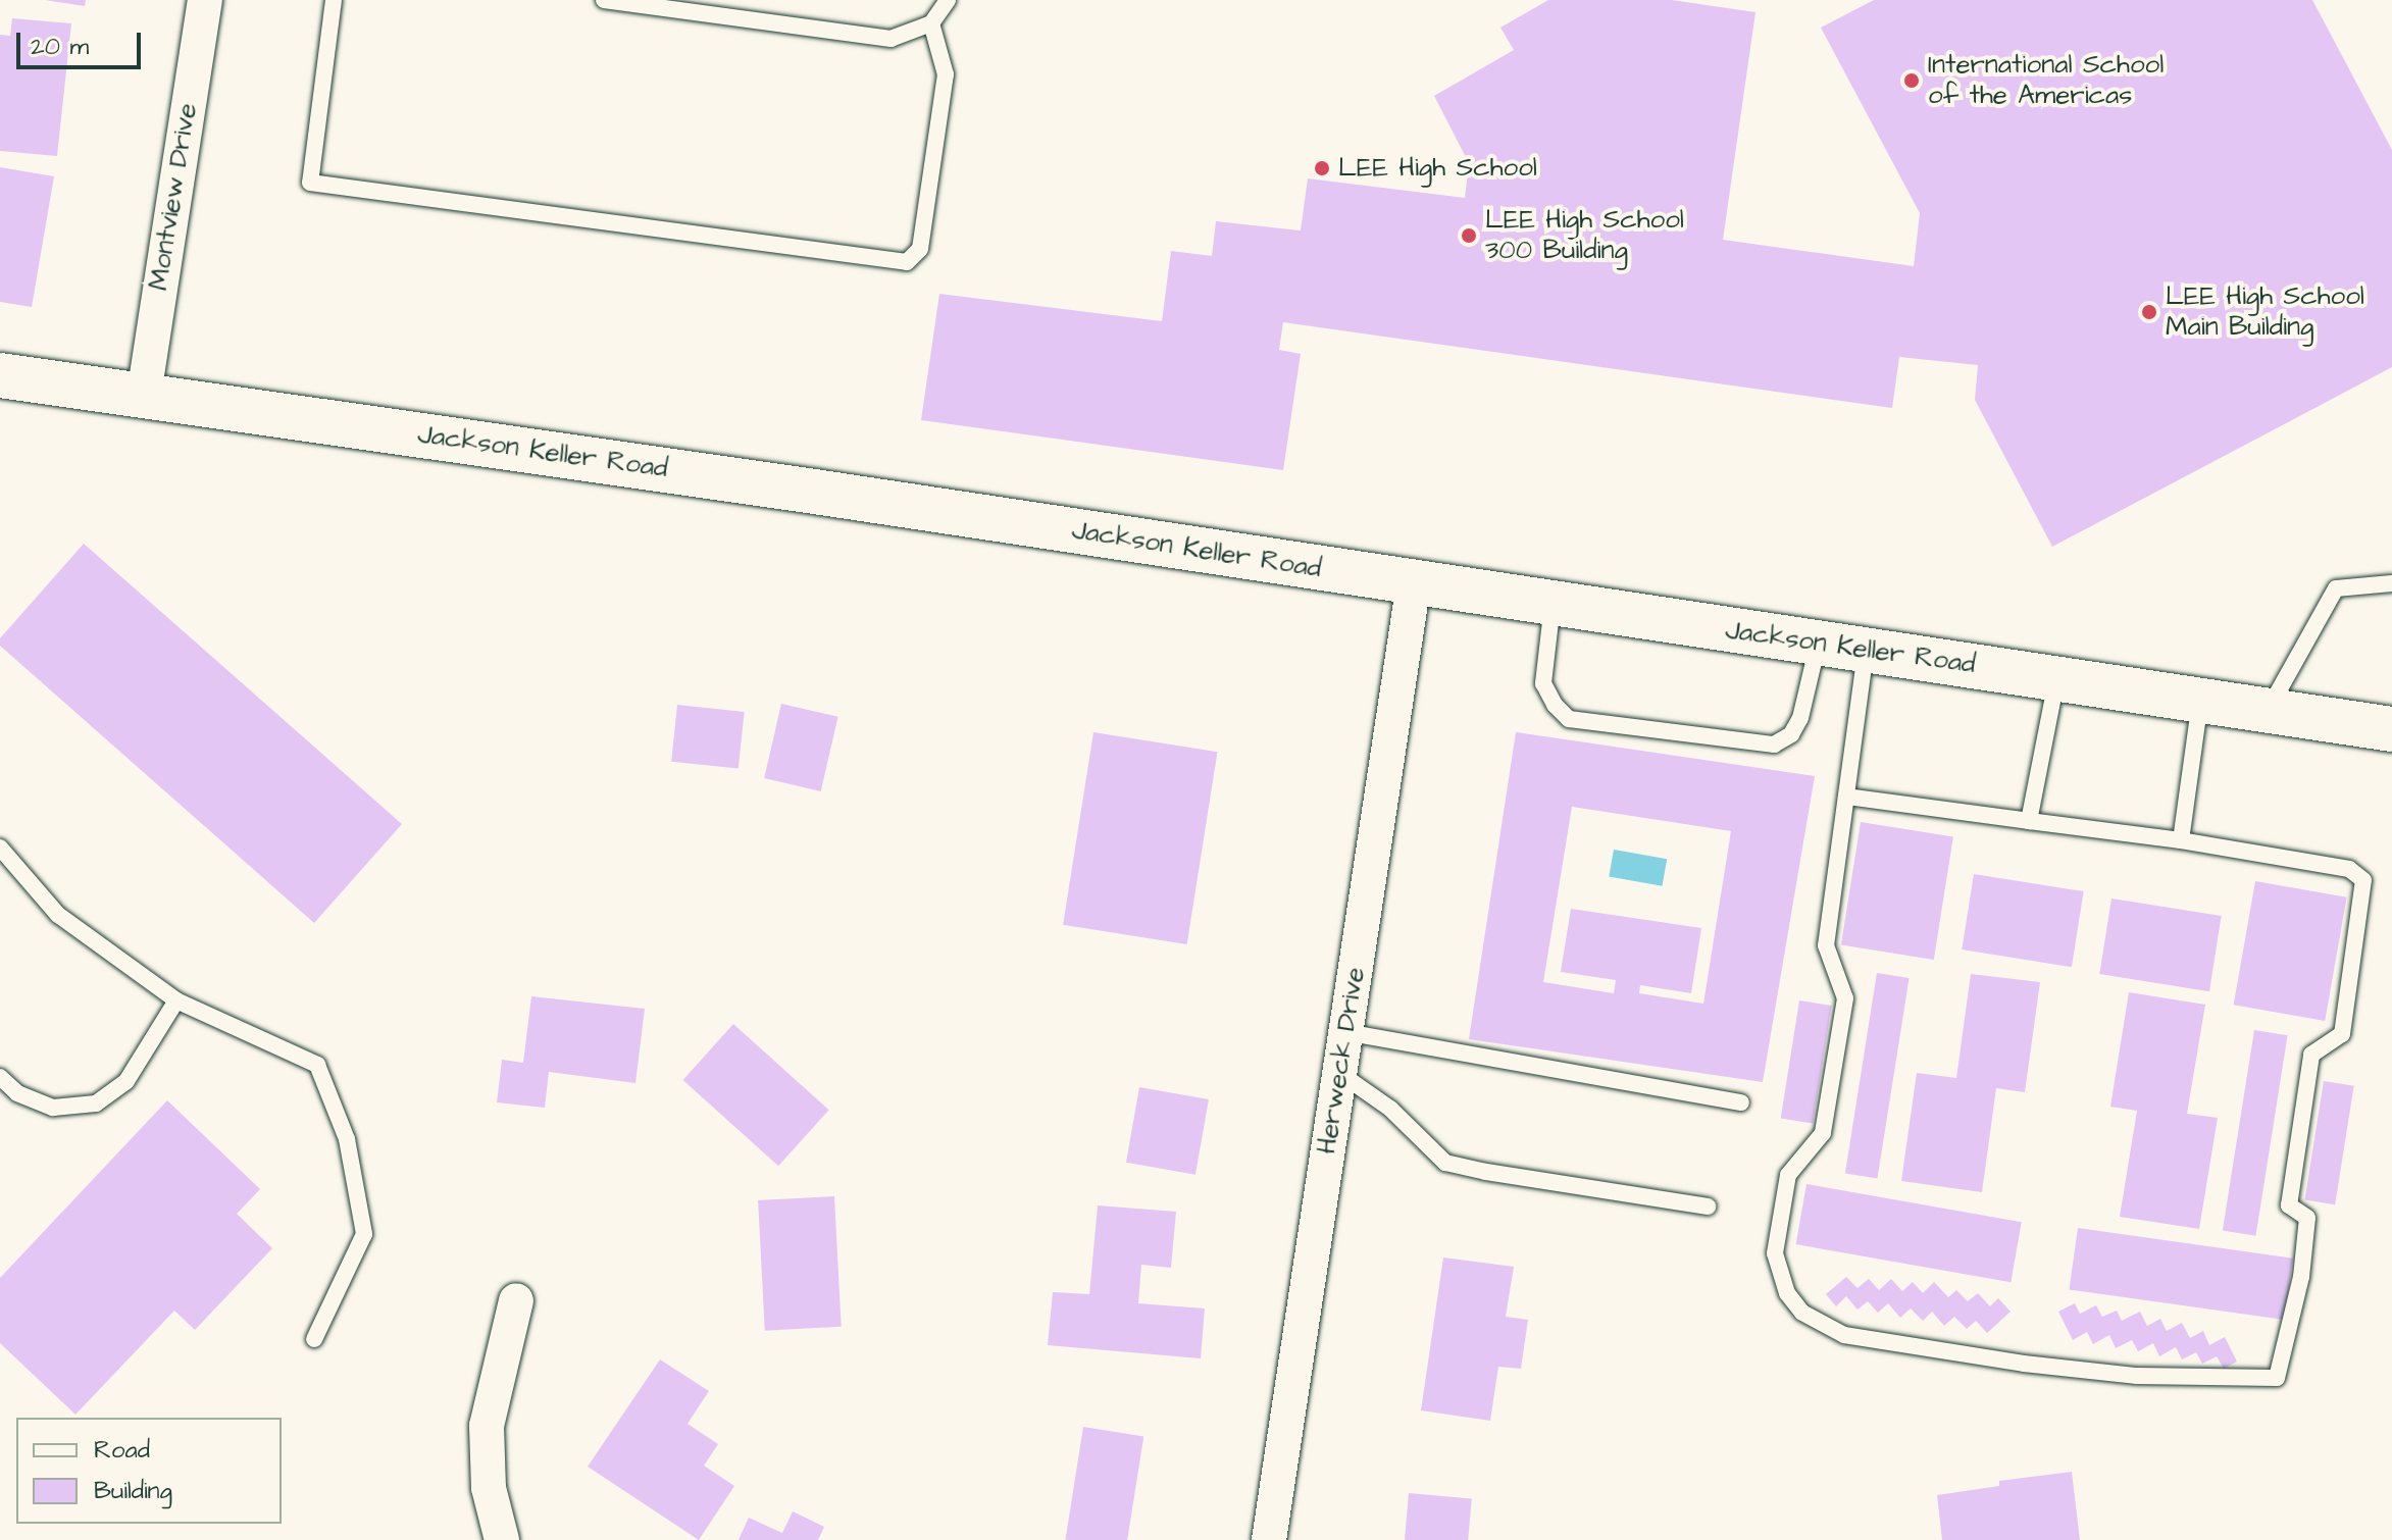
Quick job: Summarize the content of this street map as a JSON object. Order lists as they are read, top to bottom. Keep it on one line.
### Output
{"streets":{"main road":["Jackson Keller Road"],"street":["Montview Drive","Herweck Drive"]},"crossings":[["Montview Drive","Jackson Keller Road"],["Jackson Keller Road","Herweck Drive"]],"places":["International School of the Americas","LEE High School","LEE High School 300 Building","LEE High School Main Building"],"legend":["Road","Building"],"scale_bar":"20 m"}
